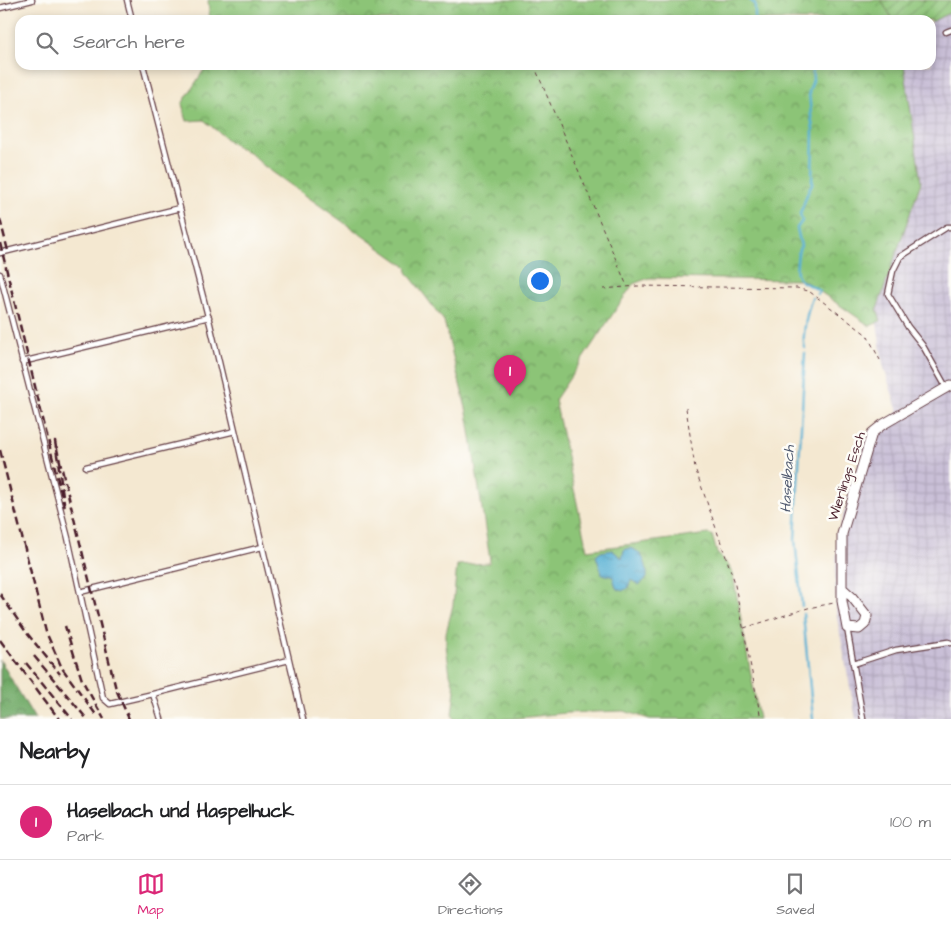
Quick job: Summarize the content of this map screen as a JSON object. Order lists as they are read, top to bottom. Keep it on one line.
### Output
{"streets":{"street":["Wierlings Esch"]},"water":["Haselbach"],"page":{"search":"Search here","pins":"1","heading":"Nearby","list":[{"mark":"1","name":"Haselbach und Haspelhuck","note":"Park","value":"100 m"}],"nav":["Map","Directions","Saved"]}}
